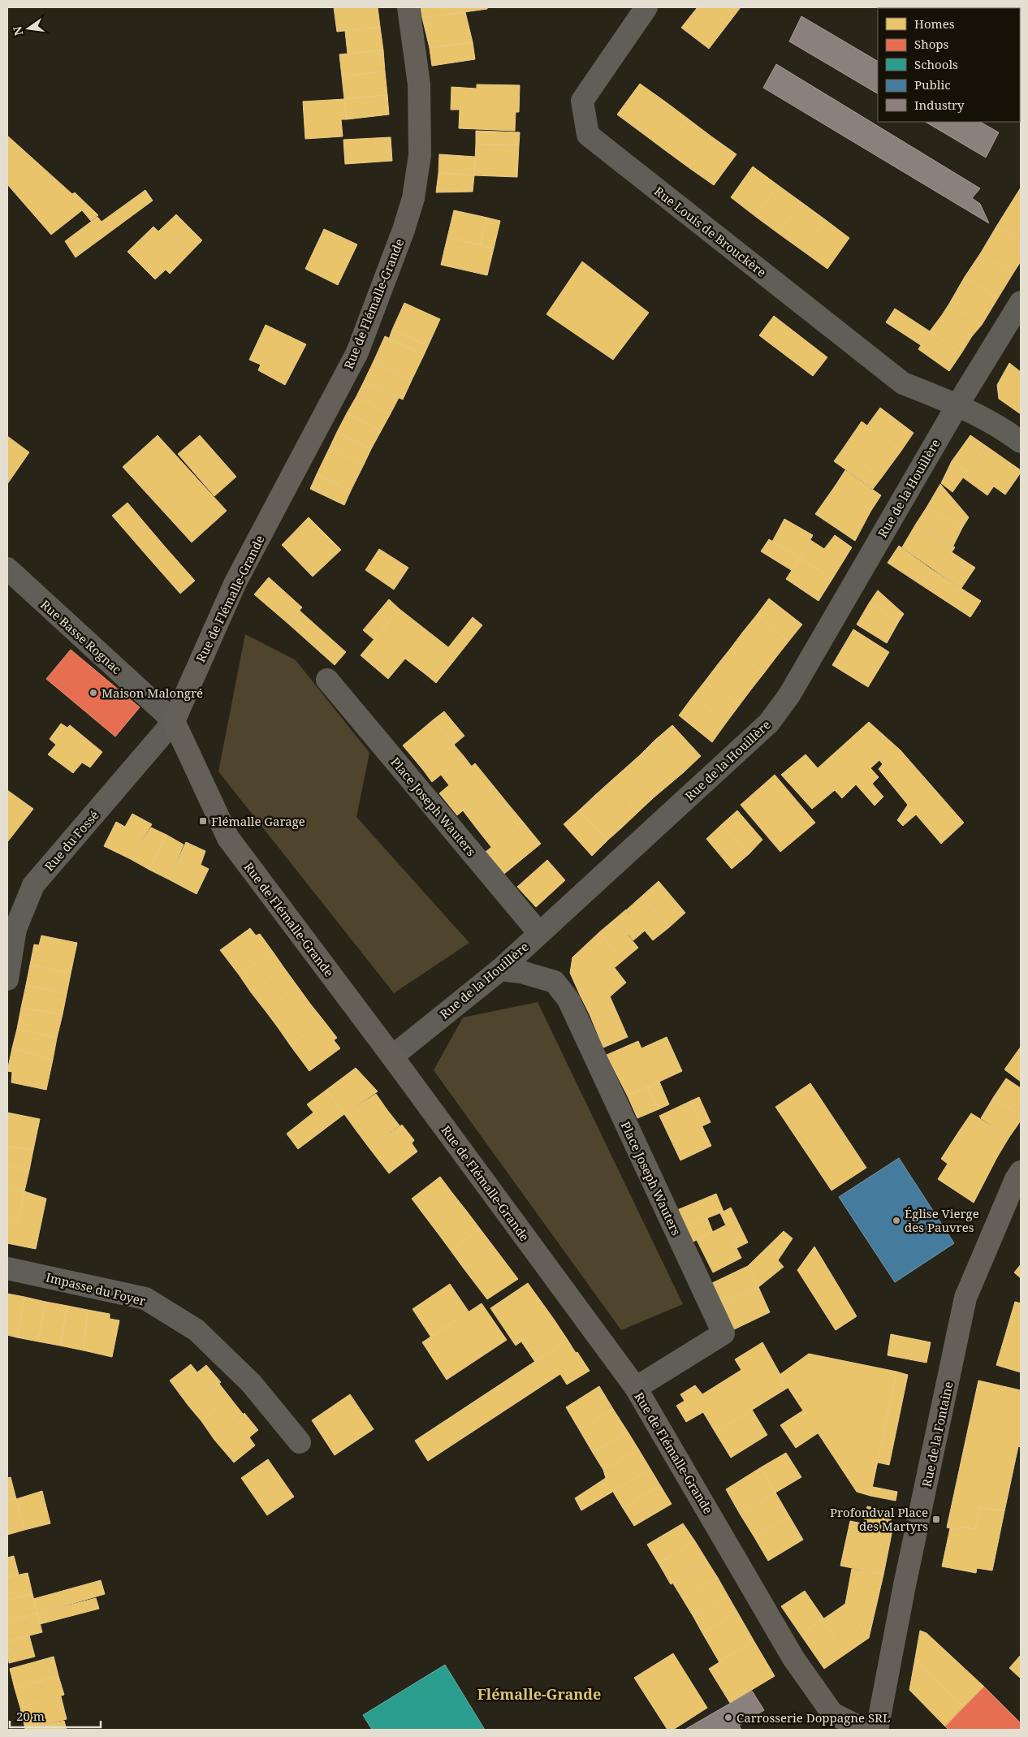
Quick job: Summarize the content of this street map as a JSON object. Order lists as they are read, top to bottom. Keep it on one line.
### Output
{"streets":{"street":["Rue Louis de Brouckère","Rue de Flémalle-Grande","Rue de la Houillère","Rue Basse Rognac","Place Joseph Wauters","Rue du Fossé","Impasse du Foyer","Rue de la Fontaine"]},"crossings":[["Rue Louis de Brouckère","Rue de la Houillère"],["Rue de Flémalle-Grande","Rue de la Houillère"],["Rue de Flémalle-Grande","Rue Basse Rognac"],["Rue de Flémalle-Grande","Place Joseph Wauters"],["Rue de Flémalle-Grande","Rue du Fossé"],["Rue de la Houillère","Place Joseph Wauters"],["Rue Basse Rognac","Rue du Fossé"]],"districts":["Flémalle-Grande"],"places":{"other":["Maison Malongré","Église Vierge des Pauvres","Carrosserie Doppagne SRL"],"transit":["Flémalle Garage","Profondval Place des Martyrs"]},"legend":["Homes","Shops","Schools","Public","Industry"],"scale_bar":"20 m","north":"left"}
